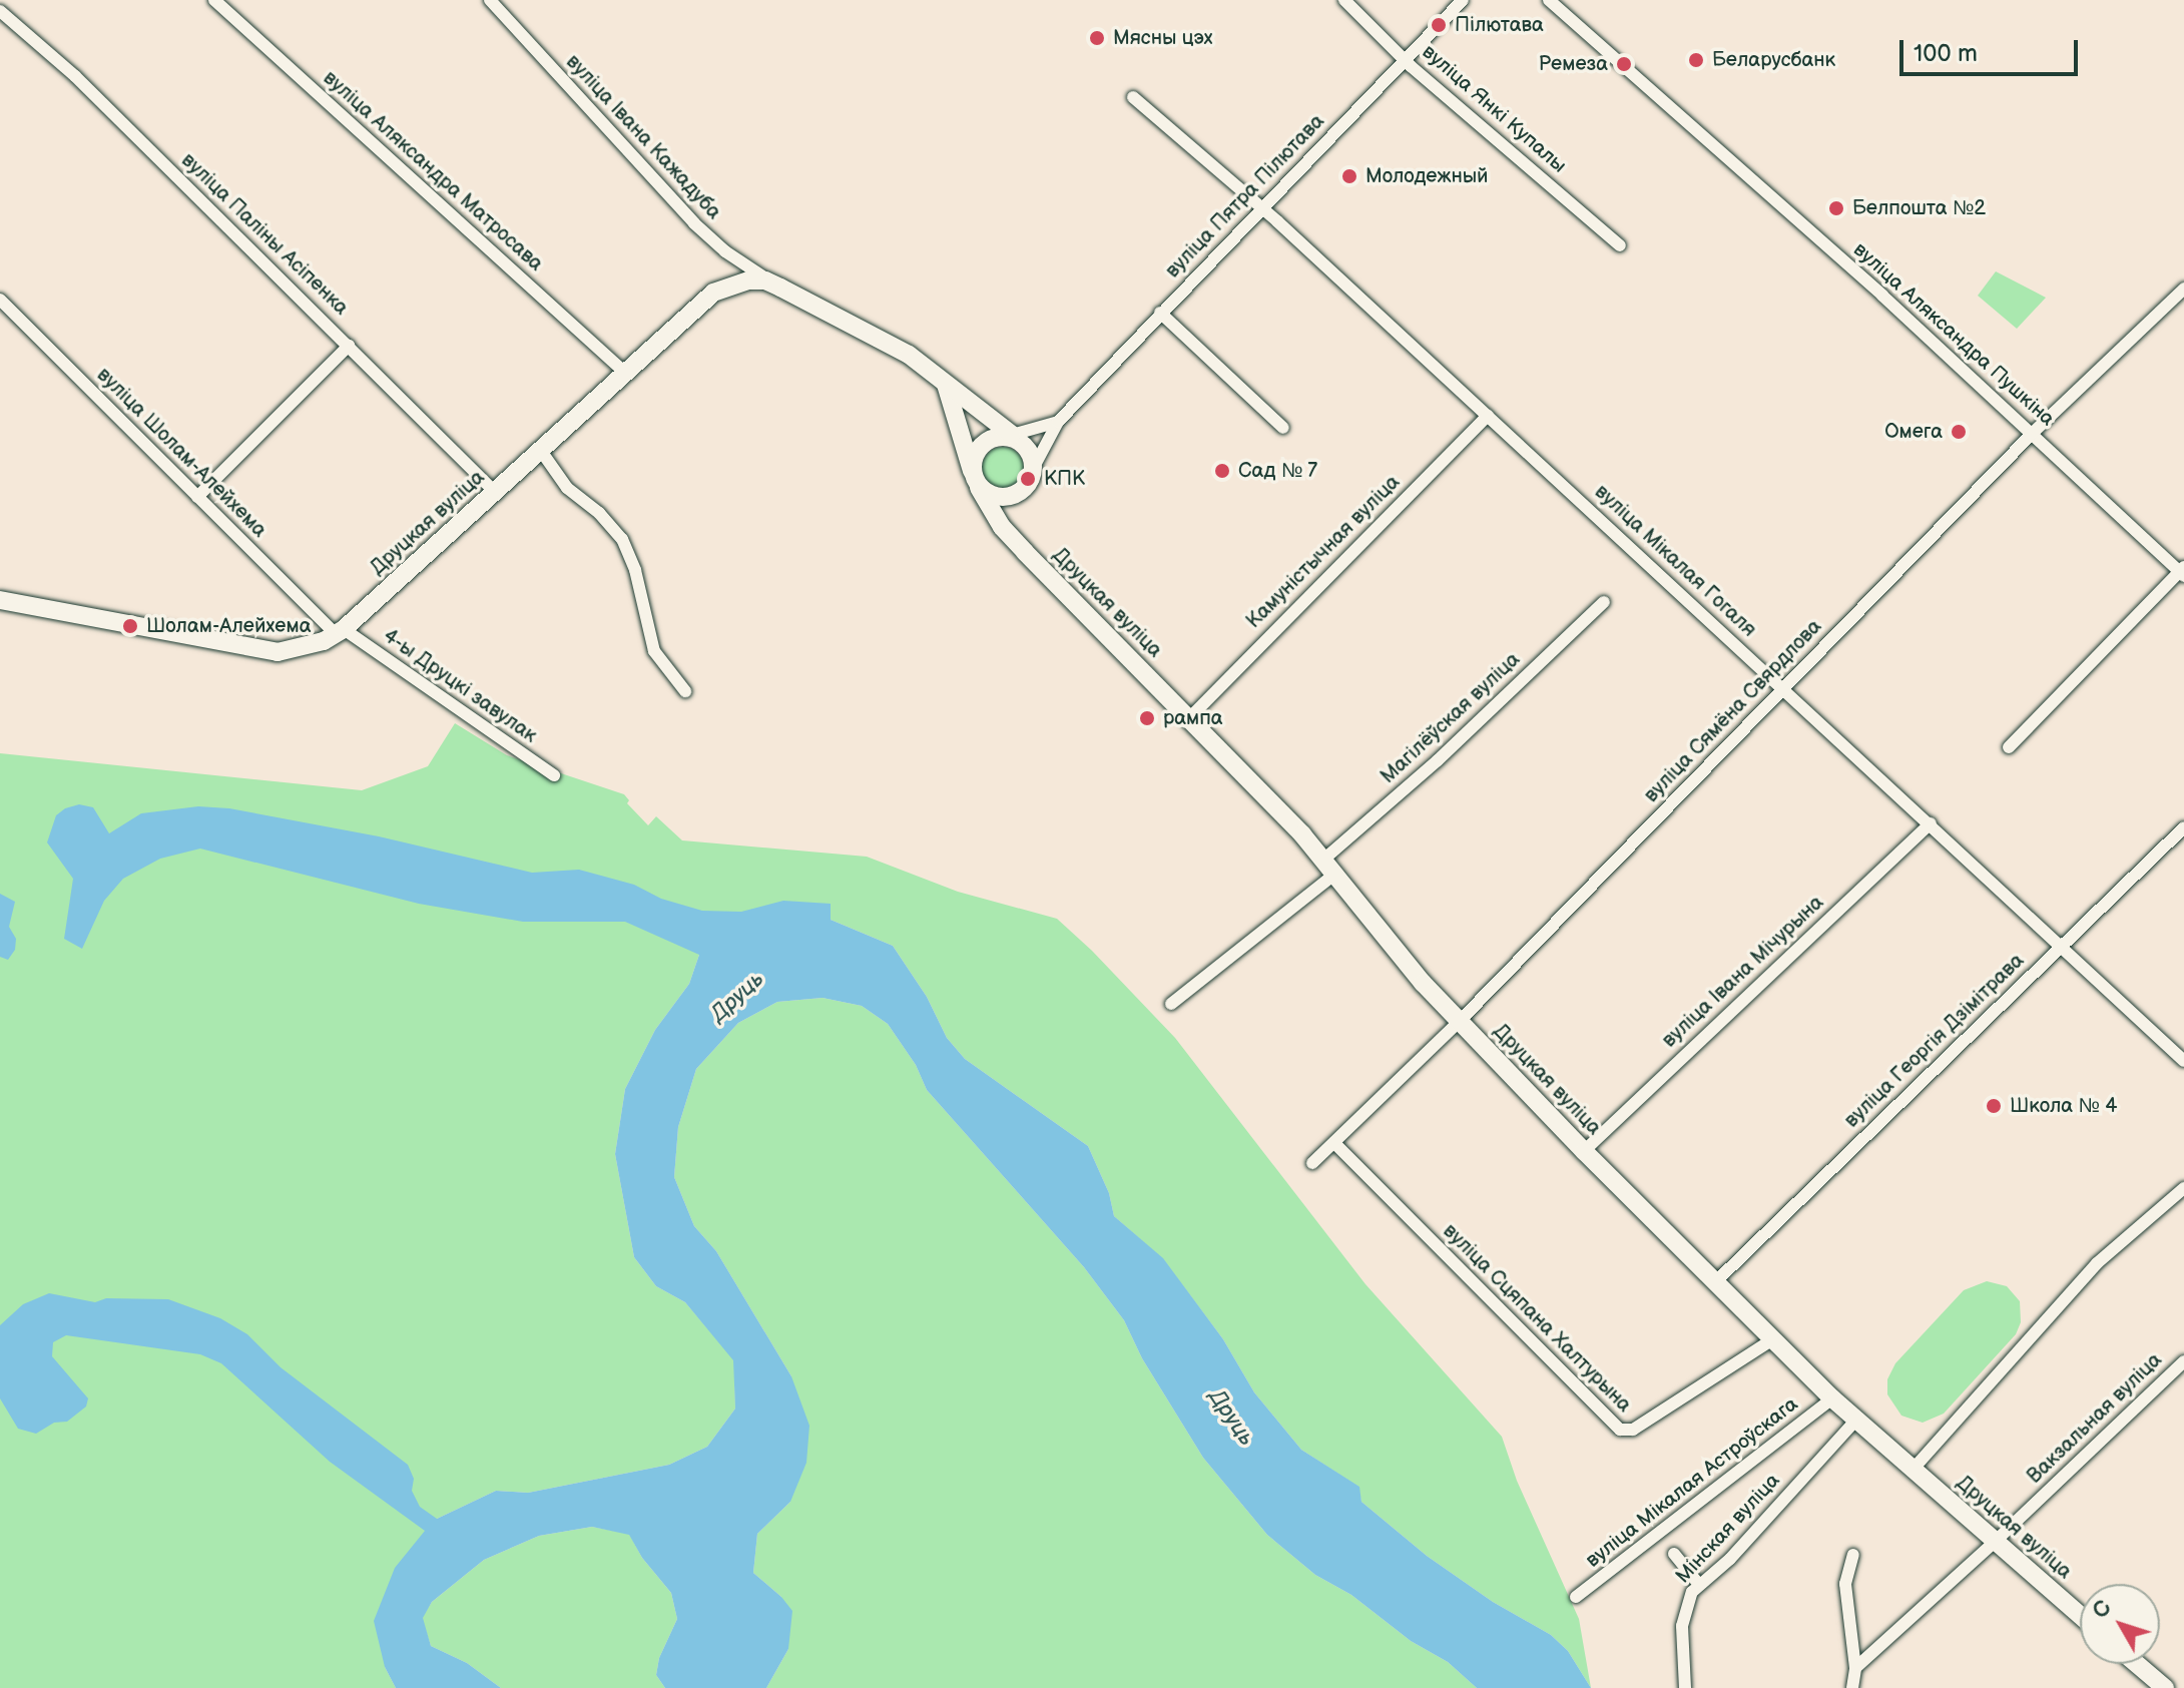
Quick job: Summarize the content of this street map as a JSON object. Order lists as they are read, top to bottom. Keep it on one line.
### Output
{"streets":{"main road":["Друцкая вуліца"],"street":["вуліца Янкі Купалы","вуліца Івана Кажадуба","вуліца Аляксандра Матросава","вуліца Пятра Пілютава","вуліца Паліны Асіпенка","вуліца Аляксандра Пушкіна","вуліца Шолам-Алейхема","Камуністычная вуліца","вуліца Мікалая Гогаля","4-ы Друцкі завулак","вуліца Сямёна Свярдлова","Магілёўская вуліца","вуліца Івана Мічурына","вуліца Георгія Дзімітрава","вуліца Сцяпана Халтурына","Вакзальная вуліца","вуліца Мікалая Астроўскага","Мінская вуліца"]},"crossings":[["вуліца Янкі Купалы","вуліца Пятра Пілютава"],["вуліца Івана Кажадуба","Друцкая вуліца"],["вуліца Аляксандра Матросава","Друцкая вуліца"],["вуліца Пятра Пілютава","Друцкая вуліца"],["вуліца Пятра Пілютава","вуліца Мікалая Гогаля"],["вуліца Паліны Асіпенка","Друцкая вуліца"],["вуліца Аляксандра Пушкіна","вуліца Сямёна Свярдлова"],["вуліца Шолам-Алейхема","Друцкая вуліца"],["вуліца Шолам-Алейхема","4-ы Друцкі завулак"],["Друцкая вуліца","Камуністычная вуліца"],["Друцкая вуліца","4-ы Друцкі завулак"],["Друцкая вуліца","вуліца Сямёна Свярдлова"],["Друцкая вуліца","Магілёўская вуліца"],["Друцкая вуліца","вуліца Івана Мічурына"],["Друцкая вуліца","вуліца Георгія Дзімітрава"],["Друцкая вуліца","вуліца Сцяпана Халтурына"],["Друцкая вуліца","Вакзальная вуліца"],["Друцкая вуліца","вуліца Мікалая Астроўскага"],["Друцкая вуліца","Мінская вуліца"],["Камуністычная вуліца","вуліца Мікалая Гогаля"],["вуліца Мікалая Гогаля","вуліца Сямёна Свярдлова"],["вуліца Мікалая Гогаля","вуліца Івана Мічурына"],["вуліца Мікалая Гогаля","вуліца Георгія Дзімітрава"],["вуліца Сямёна Свярдлова","вуліца Сцяпана Халтурына"]],"water":["Друць"],"places":["Пілютава","Мясны цэх","Беларусбанк","Ремеза","Молодежный","Белпошта №2","Омега","Сад № 7","КПК","Шолам-Алейхема","рампа","Школа № 4"],"scale_bar":"100 m","north":"top left"}
